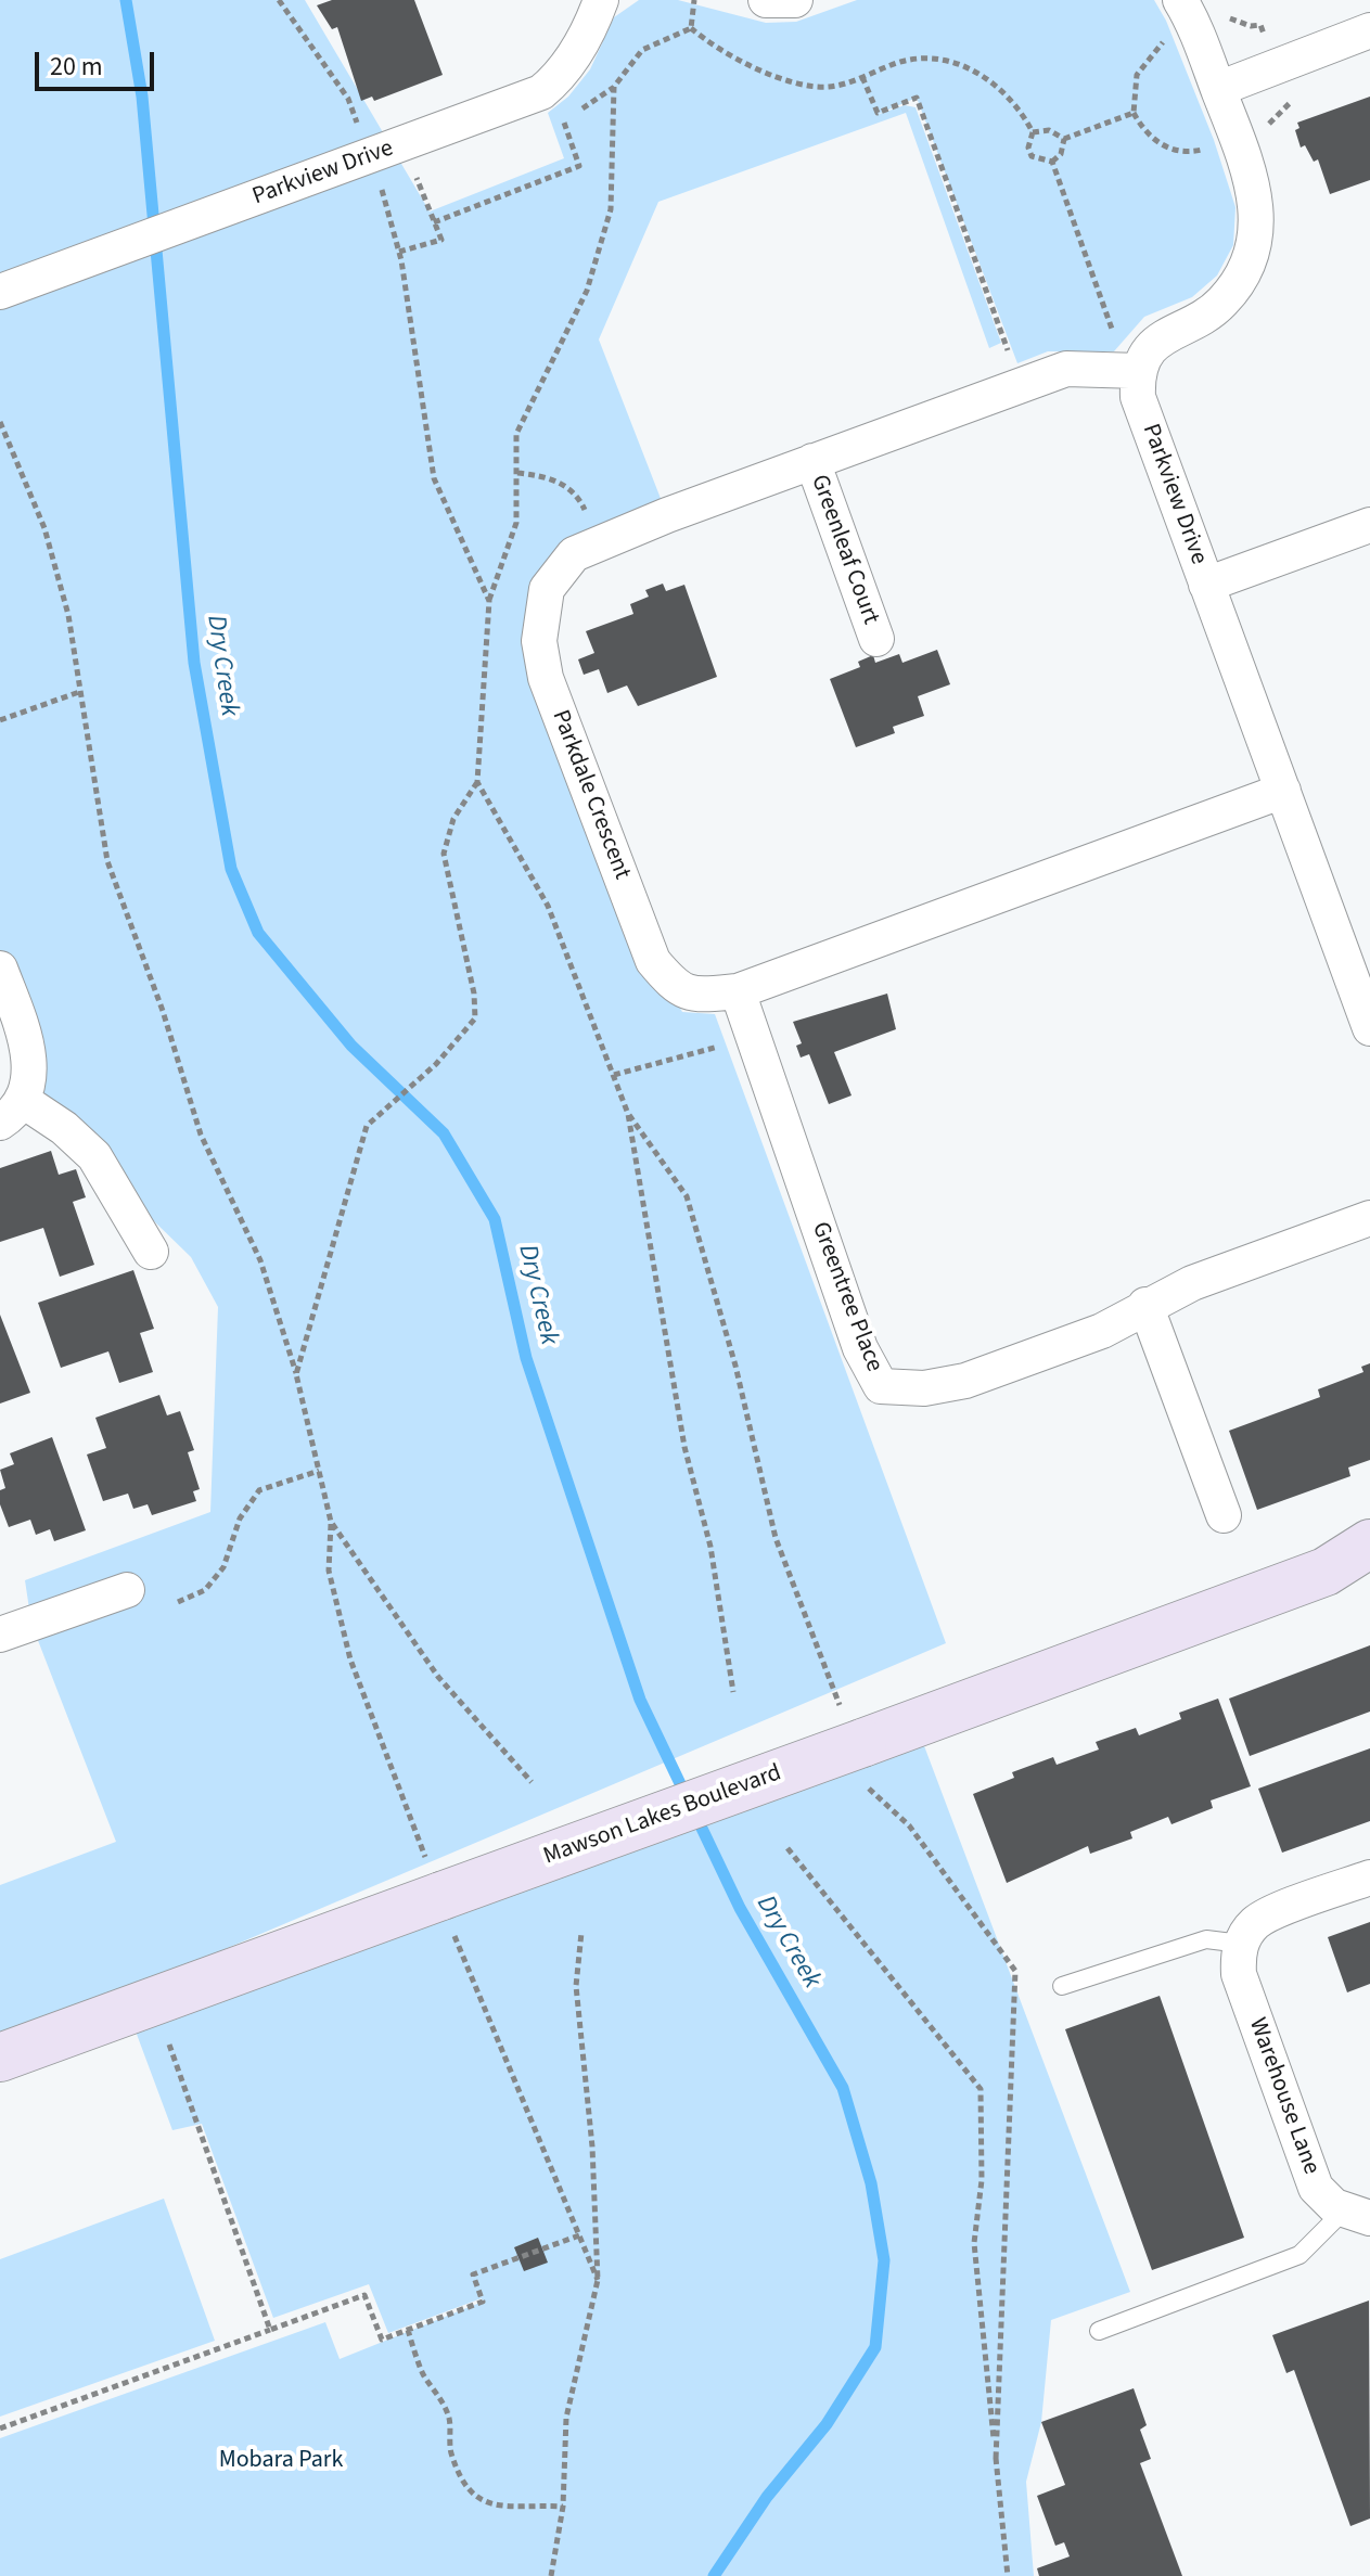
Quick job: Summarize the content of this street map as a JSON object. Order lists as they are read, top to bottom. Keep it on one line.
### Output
{"streets":{"street":["Parkview Drive","Greenleaf Court","Parkdale Crescent","Greentree Place","Mawson Lakes Boulevard","Warehouse Lane"]},"crossings":[["Parkview Drive","Parkdale Crescent"],["Greenleaf Court","Parkdale Crescent"],["Parkdale Crescent","Greentree Place"]],"water":["Dry Creek"],"parks":["Mobara Park"],"scale_bar":"20 m"}
